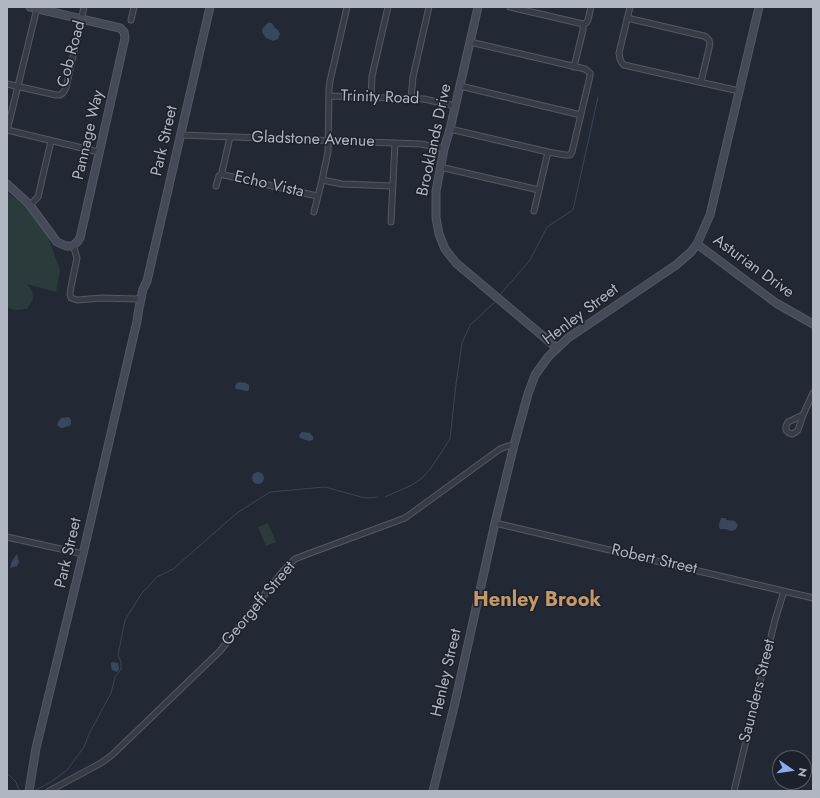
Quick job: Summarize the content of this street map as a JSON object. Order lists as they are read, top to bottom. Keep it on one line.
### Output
{"streets":{"street":["Cob Road","Trinity Road","Pannage Way","Gladstone Avenue","Brooklands Drive","Park Street","Echo Vista","Asturian Drive","Henley Street","Robert Street","Georgeff Street","Saunders Street"]},"crossings":[["Cob Road","Pannage Way"],["Trinity Road","Brooklands Drive"],["Gladstone Avenue","Brooklands Drive"],["Gladstone Avenue","Park Street"],["Gladstone Avenue","Echo Vista"],["Brooklands Drive","Henley Street"],["Asturian Drive","Henley Street"],["Henley Street","Robert Street"],["Henley Street","Georgeff Street"],["Robert Street","Saunders Street"]],"districts":["Henley Brook"],"north":"right"}
